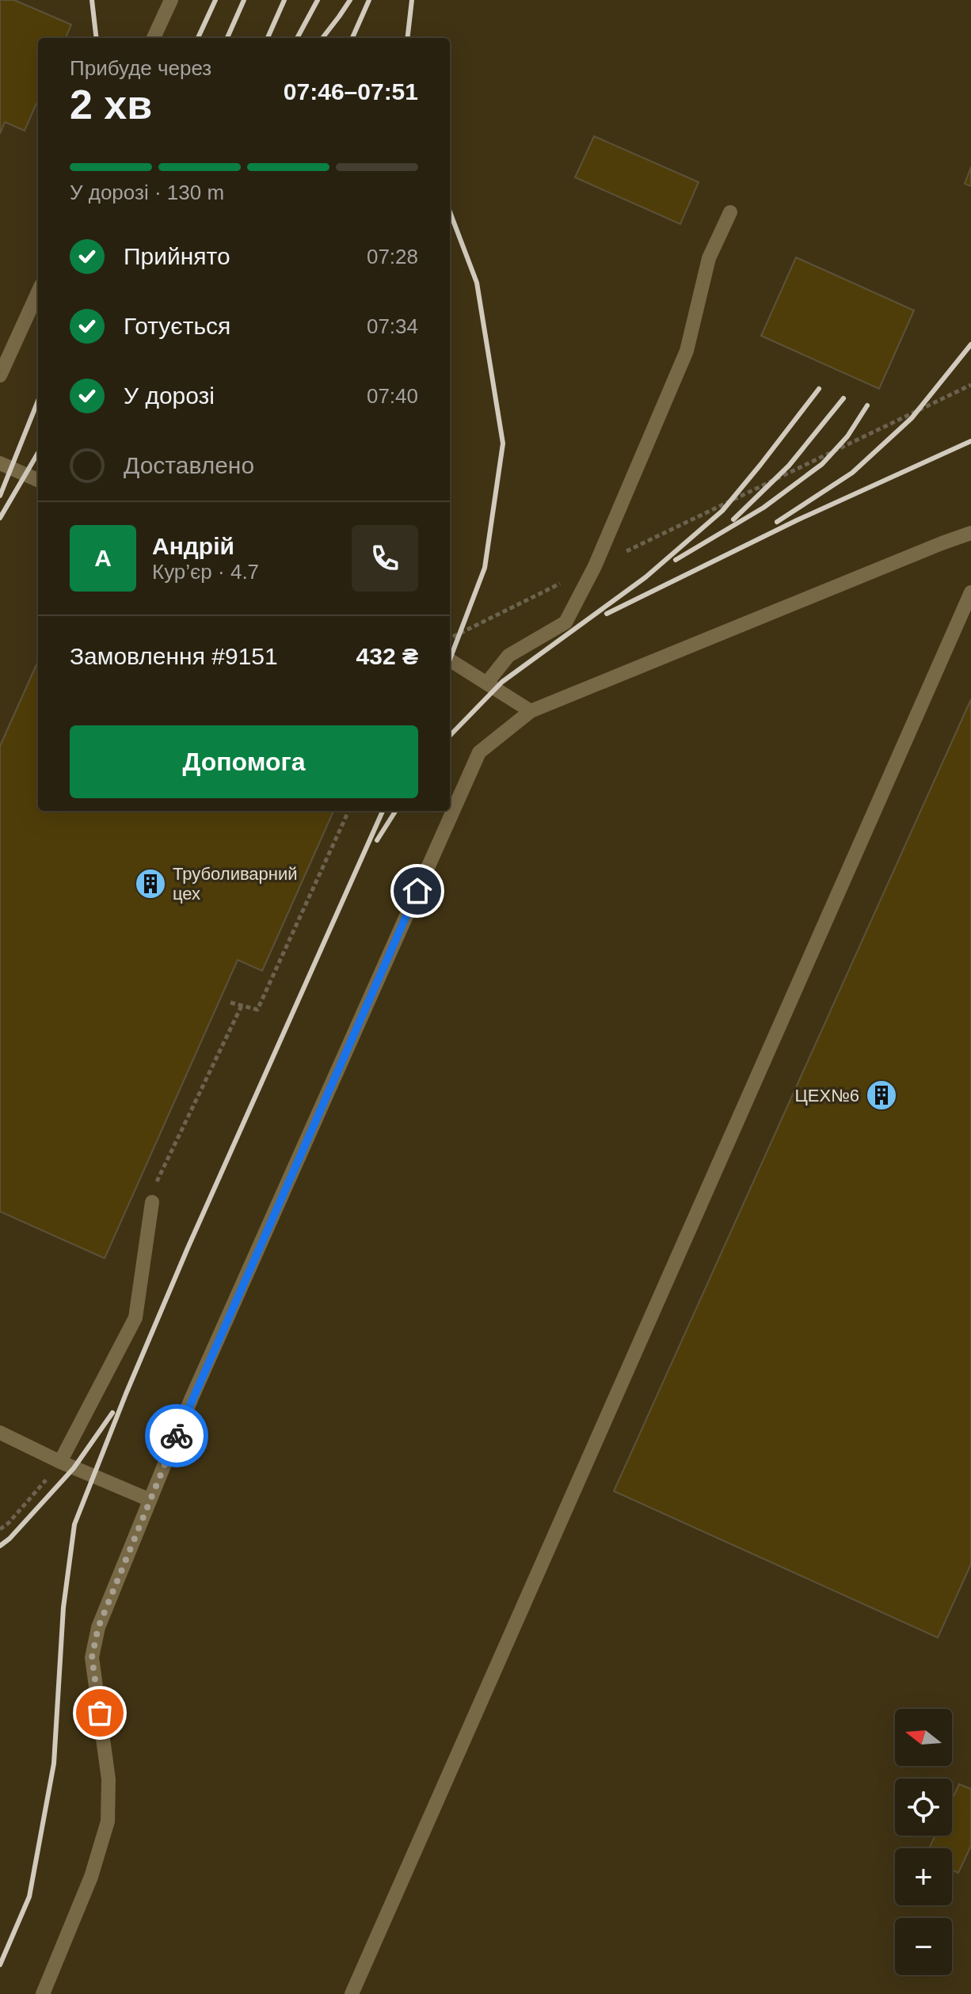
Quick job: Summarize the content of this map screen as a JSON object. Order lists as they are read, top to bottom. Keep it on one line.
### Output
{"places":{"building":["Труболиварний цех","ЦЕХ№6"]},"north":"left","page":{"heading":["2 хв","Прибуде через","07:46–07:51"],"panel":["Андрій","Кур’єр · 4.7","Замовлення #9151","432 ₴"],"bar":"У дорозі · 130 m","list":[["Прийнято","07:28"],["Готується","07:34"],["У дорозі","07:40"],"Доставлено"],"round":"А","buttons":"Допомога","map_buttons":["+","−"]}}
